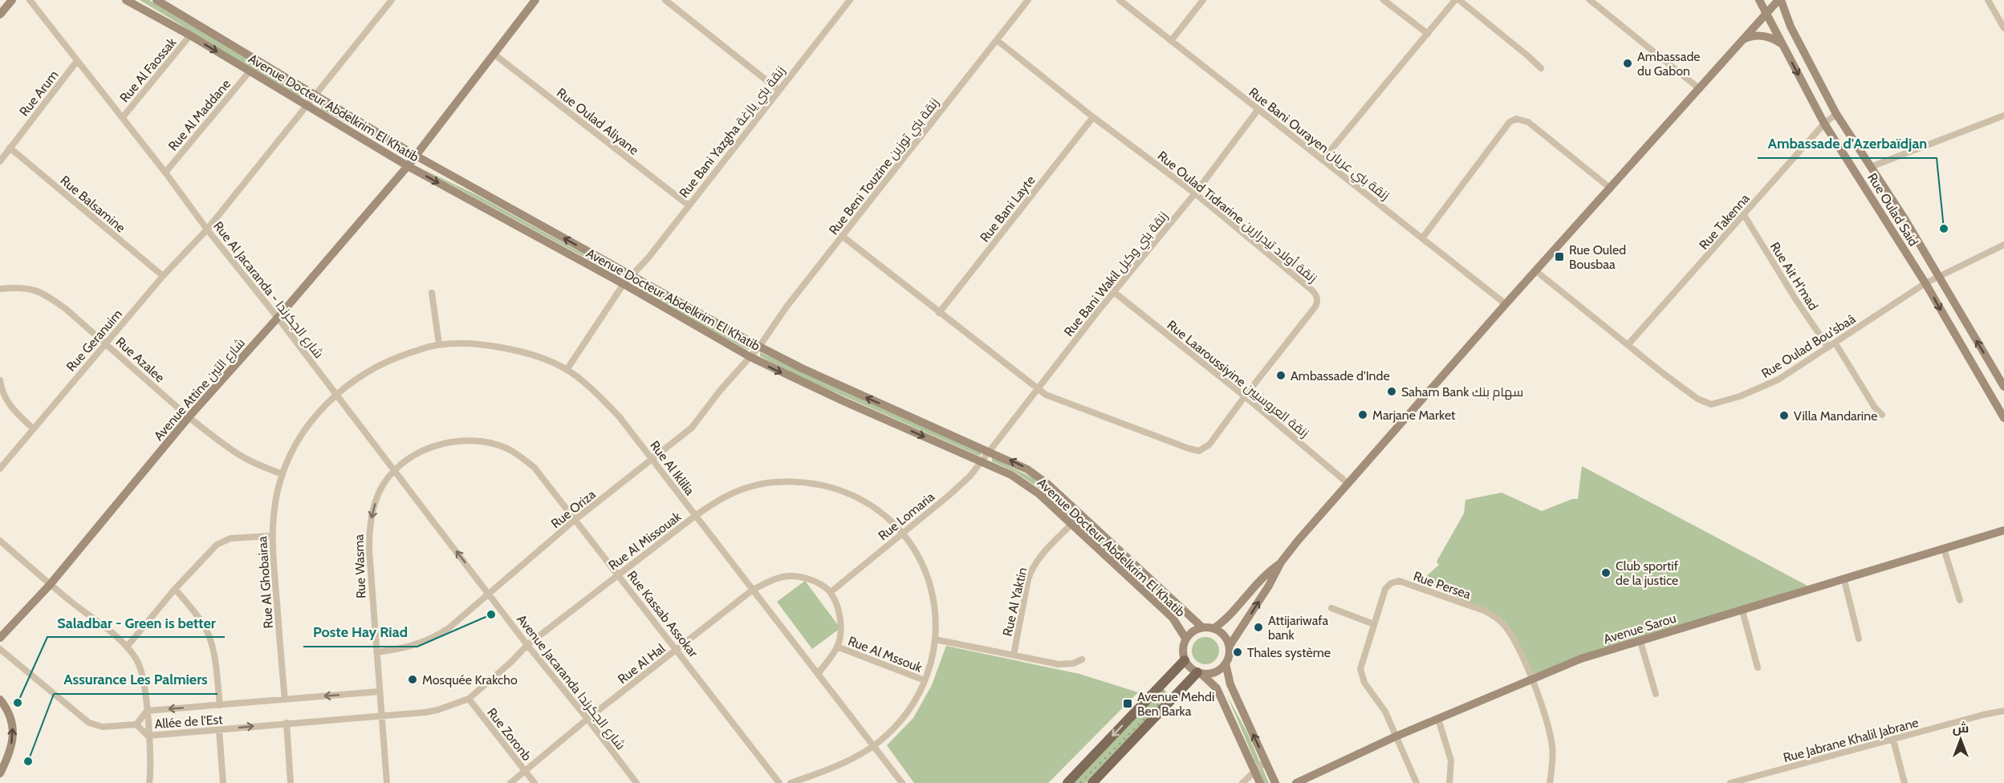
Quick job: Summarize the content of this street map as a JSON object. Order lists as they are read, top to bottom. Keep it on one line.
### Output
{"streets":{"main road":["Avenue Docteur Abdelkrim El Khatib","Rue Oulad Said","Avenue Attine شارع التين","Avenue Sarou"],"street":["Rue Al Faossak","Rue Arum","Rue Al Maddane","Rue Oulad Aliyane","Rue Bani Yazgha زنقة بني يازغة","Rue Bani Ourayen زنقة بني عريان","Rue Beni Touzine زنقة بني توزين","Rue Balsamine","Rue Bani Layte","Rue Oulad Tidrarine زنقة أولاد تيدرارين","Rue Takenna","Rue Bani Wakil زنقة بني وكيل","Rue Ait H'mad","Rue Al Jacaranda - شارع الجكرندا","Rue Geranuim","Rue Oulad Bou'sbaâ","Rue Azalee","Rue Laaroussiyine زنقة العروسيين","Rue Al Iklilia","Rue Oriza","Rue Lomaria","Rue Al Missouak","Rue Wasma","Rue Al Ghobairaa","Rue Persea","Rue Al Yaktin","Rue Kassab Assokar","Rue Al Mssouk","Rue Al Hal","Avenue Jacaranda شارع الجكرندا","Allée de l'Est","Rue Zoronb","Rue Jabrane Khalil Jabrane"]},"crossings":[["Rue Al Faossak","Avenue Docteur Abdelkrim El Khatib"],["Rue Al Faossak","Rue Al Jacaranda - شارع الجكرندا"],["Rue Arum","Rue Balsamine"],["Rue Arum","Rue Al Jacaranda - شارع الجكرندا"],["Avenue Docteur Abdelkrim El Khatib","Rue Al Maddane"],["Avenue Docteur Abdelkrim El Khatib","Rue Bani Yazgha زنقة بني يازغة"],["Avenue Docteur Abdelkrim El Khatib","Rue Beni Touzine زنقة بني توزين"],["Avenue Docteur Abdelkrim El Khatib","Rue Bani Wakil زنقة بني وكيل"],["Avenue Docteur Abdelkrim El Khatib","Rue Geranuim"],["Avenue Docteur Abdelkrim El Khatib","Avenue Attine شارع التين"],["Avenue Docteur Abdelkrim El Khatib","Rue Oriza"],["Avenue Docteur Abdelkrim El Khatib","Rue Lomaria"],["Avenue Docteur Abdelkrim El Khatib","Rue Al Yaktin"],["Rue Al Maddane","Rue Al Jacaranda - شارع الجكرندا"],["Rue Oulad Aliyane","Rue Bani Yazgha زنقة بني يازغة"],["Rue Oulad Aliyane","Avenue Attine شارع التين"],["Rue Bani Yazgha زنقة بني يازغة","Rue Al Iklilia"],["Rue Bani Ourayen زنقة بني عريان","Rue Bani Wakil زنقة بني وكيل"],["Rue Beni Touzine زنقة بني توزين","Rue Oulad Tidrarine زنقة أولاد تيدرارين"],["Rue Beni Touzine زنقة بني توزين","Rue Oriza"],["Rue Balsamine","Rue Geranuim"],["Rue Bani Layte","Rue Oulad Tidrarine زنقة أولاد تيدرارين"],["Rue Oulad Said","Rue Takenna"],["Rue Oulad Said","Rue Oulad Bou'sbaâ"],["Rue Oulad Tidrarine زنقة أولاد تيدرارين","Rue Bani Wakil زنقة بني وكيل"],["Rue Oulad Tidrarine زنقة أولاد تيدرارين","Rue Laaroussiyine زنقة العروسيين"],["Rue Takenna","Rue Ait H'mad"],["Rue Takenna","Rue Oulad Bou'sbaâ"],["Rue Bani Wakil زنقة بني وكيل","Rue Laaroussiyine زنقة العروسيين"],["Rue Bani Wakil زنقة بني وكيل","Rue Lomaria"],["Rue Ait H'mad","Rue Oulad Bou'sbaâ"],["Rue Al Jacaranda - شارع الجكرندا","Rue Geranuim"],["Rue Al Jacaranda - شارع الجكرندا","Avenue Attine شارع التين"],["Rue Al Jacaranda - شارع الجكرندا","Rue Al Iklilia"],["Rue Al Jacaranda - شارع الجكرندا","Rue Oriza"],["Rue Al Jacaranda - شارع الجكرندا","Rue Wasma"],["Rue Al Jacaranda - شارع الجكرندا","Rue Al Ghobairaa"],["Rue Al Jacaranda - شارع الجكرندا","Rue Kassab Assokar"],["Rue Al Jacaranda - شارع الجكرندا","Avenue Jacaranda شارع الجكرندا"],["Rue Geranuim","Rue Azalee"],["Rue Azalee","Avenue Attine شارع التين"],["Rue Azalee","Rue Al Ghobairaa"],["Rue Al Iklilia","Rue Oriza"],["Rue Al Iklilia","Rue Al Missouak"],["Rue Al Iklilia","Rue Al Ghobairaa"],["Rue Al Iklilia","Rue Al Hal"],["Rue Oriza","Rue Wasma"],["Rue Oriza","Rue Kassab Assokar"],["Rue Oriza","Avenue Jacaranda شارع الجكرندا"],["Rue Lomaria","Rue Al Missouak"],["Rue Al Missouak","Rue Al Yaktin"],["Rue Al Missouak","Rue Kassab Assokar"],["Rue Al Missouak","Rue Al Mssouk"],["Rue Al Missouak","Avenue Jacaranda شارع الجكرندا"],["Rue Al Missouak","Allée de l'Est"],["Rue Al Missouak","Rue Zoronb"],["Rue Wasma","Rue Kassab Assokar"],["Rue Wasma","Allée de l'Est"],["Rue Al Ghobairaa","Allée de l'Est"],["Rue Persea","Avenue Sarou"],["Rue Kassab Assokar","Rue Al Hal"],["Rue Al Hal","Avenue Jacaranda شارع الجكرندا"],["Rue Al Hal","Rue Zoronb"],["Allée de l'Est","Rue Zoronb"]],"one_way":["Rue Wasma"],"places":{"other":["Ambassade du Gabon","Ambassade d'Azerbaïdjan","Ambassade d'Inde","Saham Bank سهام بنك","Marjane Market","Villa Mandarine","Club sportif de la justice","Poste Hay Riad","Attijariwafa bank","Thales système","Mosquée Krakcho","Saladbar - Green is better","Assurance Les Palmiers"],"transit":["Rue Ouled Bousbaa","Avenue Mehdi Ben Barka"]},"north":"top"}
